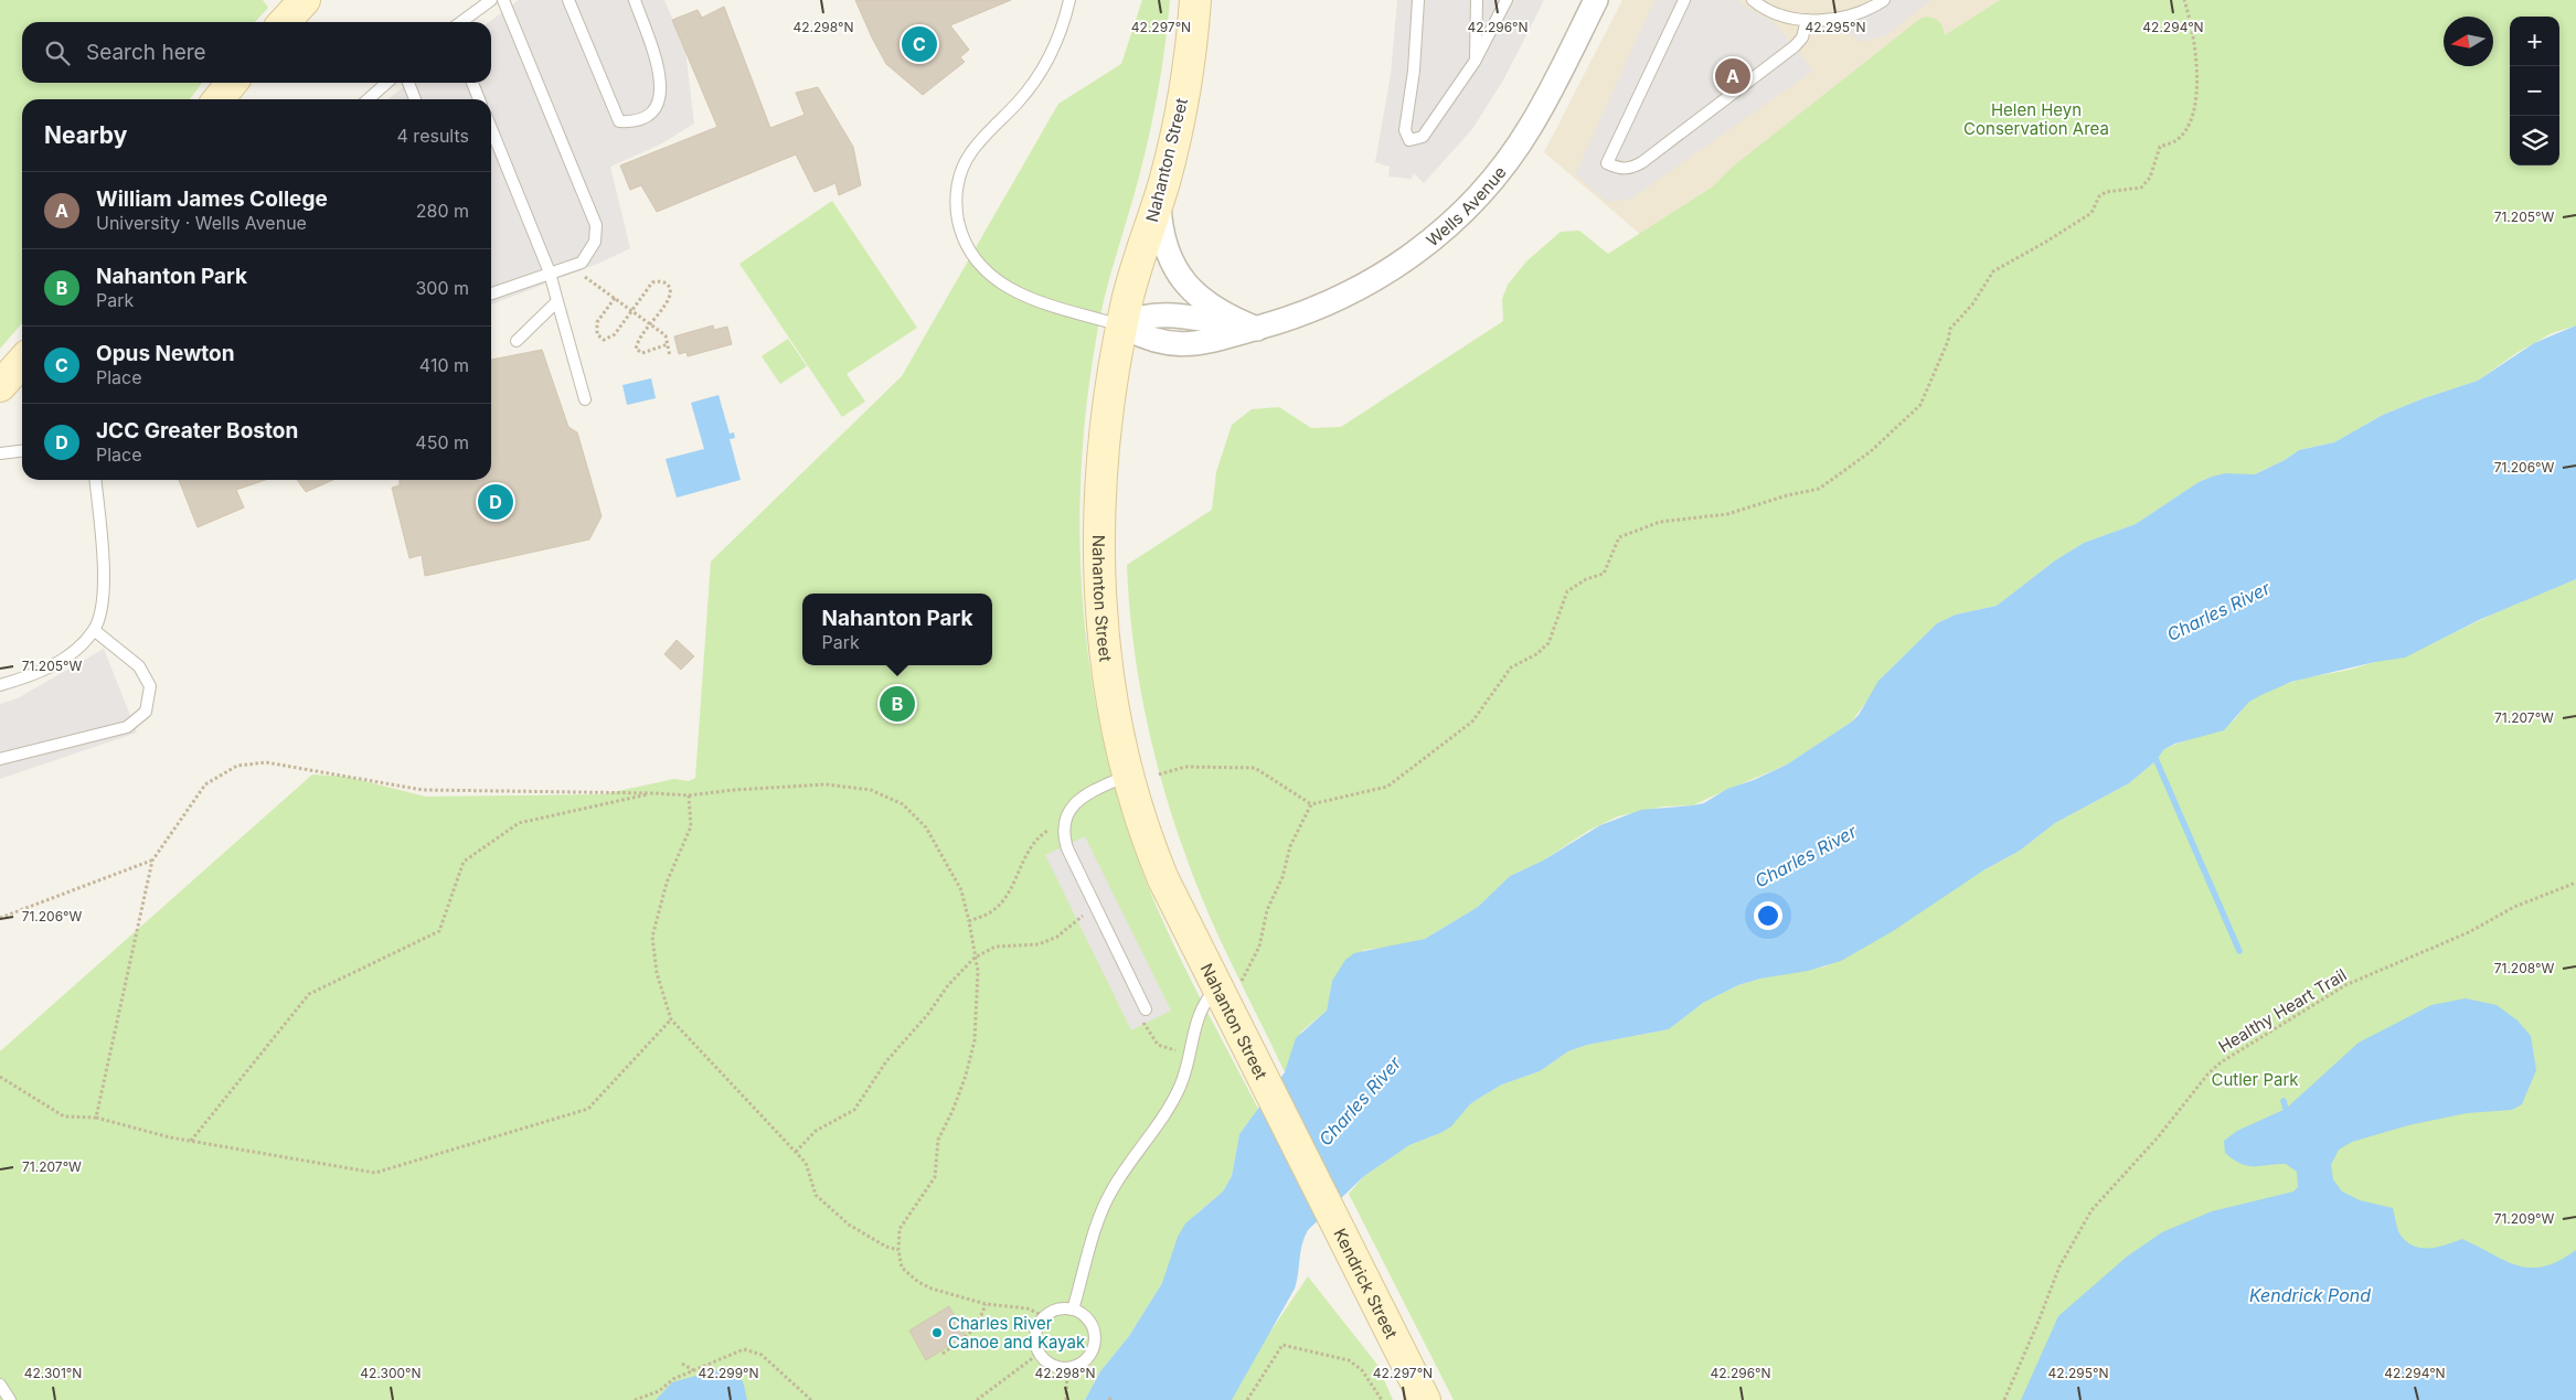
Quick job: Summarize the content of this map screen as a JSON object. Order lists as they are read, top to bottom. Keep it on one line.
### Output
{"streets":{"main road":["Nahanton Street","Kendrick Street"],"street":["Wells Avenue"],"path":["Healthy Heart Trail"]},"crossings":[["Nahanton Street","Wells Avenue"],["Nahanton Street","Kendrick Street"]],"water":["Charles River","Kendrick Pond"],"parks":["Helen Heyn Conservation Area","Cutler Park"],"places":["Charles River Canoe and Kayak"],"north":"left","page":{"map_buttons":["+","−"],"search":"Search here","pins":["C","A","D","B"],"heading":["Nearby","4 results"],"list":[{"mark":"A","name":"William James College","note":"University · Wells Avenue","value":"280 m"},{"mark":"B","name":"Nahanton Park","note":"Park","value":"300 m"},{"mark":"C","name":"Opus Newton","note":"Place","value":"410 m"},{"mark":"D","name":"JCC Greater Boston","note":"Place","value":"450 m"}],"popup":["Nahanton Park","Park"]},"coordinates":["42.298°N","42.297°N","42.296°N","42.295°N","42.294°N","71.205°W","71.206°W","71.207°W","71.208°W","71.209°W","42.301°N","42.300°N","42.299°N"]}
